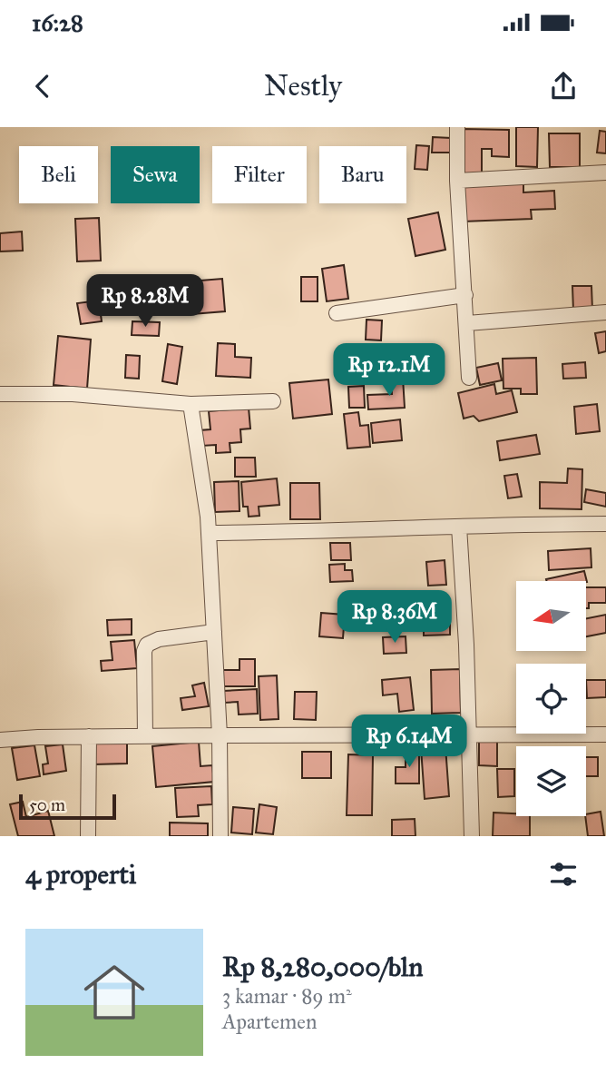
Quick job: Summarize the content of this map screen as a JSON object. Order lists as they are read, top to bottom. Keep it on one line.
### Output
{"scale_bar":"50 m","north":"left","page":{"status":"16:28","header":"Nestly","chip":["Beli","Sewa","Filter","Baru"],"price":["Rp 8.28M","Rp 12.1M","Rp 8.36M","Rp 6.14M"],"scale":"50 m","heading":"4 properti","list":[{"name":"Rp 8,280,000/bln","note":"3 kamar · 89 m² · Apartemen"}]}}
